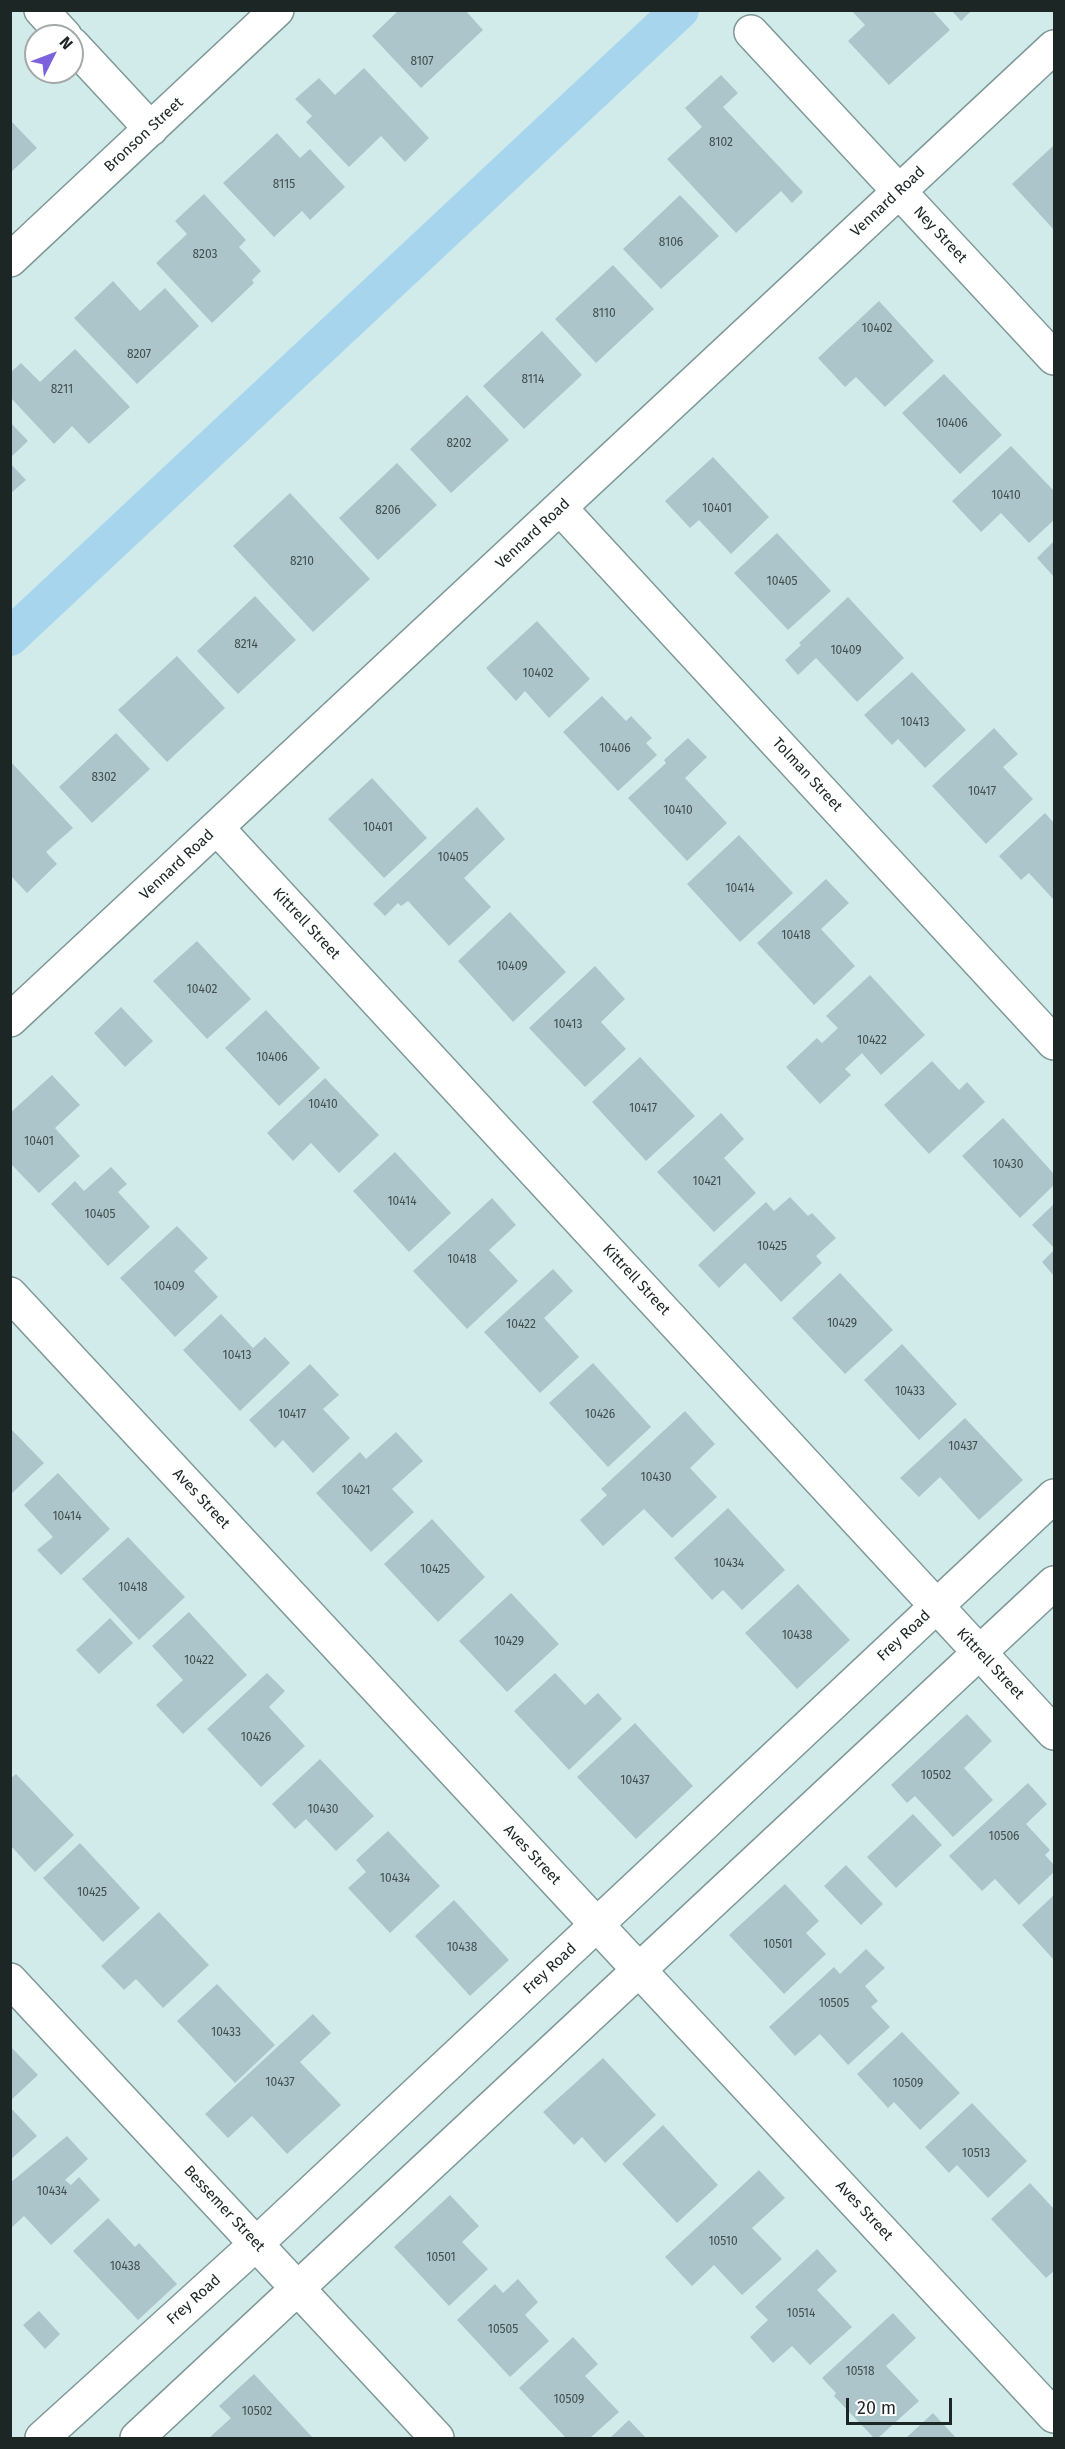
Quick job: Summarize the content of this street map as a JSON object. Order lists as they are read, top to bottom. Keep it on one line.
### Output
{"streets":{"street":["Bronson Street","Vennard Road","Ney Street","Tolman Street","Kittrell Street","Aves Street","Frey Road","Bessemer Street"]},"crossings":[["Vennard Road","Ney Street"],["Vennard Road","Tolman Street"],["Vennard Road","Kittrell Street"],["Kittrell Street","Frey Road"],["Aves Street","Frey Road"],["Frey Road","Bessemer Street"]],"house_numbers":["8107","8102","8115","8106","8203","8110","10402","8207","8114","8211","10406","8202","10410","10401","8206","8210","10405","8214","10409","10402","10413","10406","8302","10417","10410","10401","10405","10414","10418","10409","10402","10413","10422","10406","10410","10417","10401","10430","10421","10414","10405","10425","10418","10409","10429","10422","10413","10433","10417","10426","10437","10430","10421","10414","10434","10425","10418","10438","10429","10422","10426","10502","10437","10430","10506","10434","10425","10501","10438","10505","10433","10437","10509","10513","10434","10510","10501","10438","10514","10505","10518","10509","10502"],"scale_bar":"20 m","north":"top right"}
